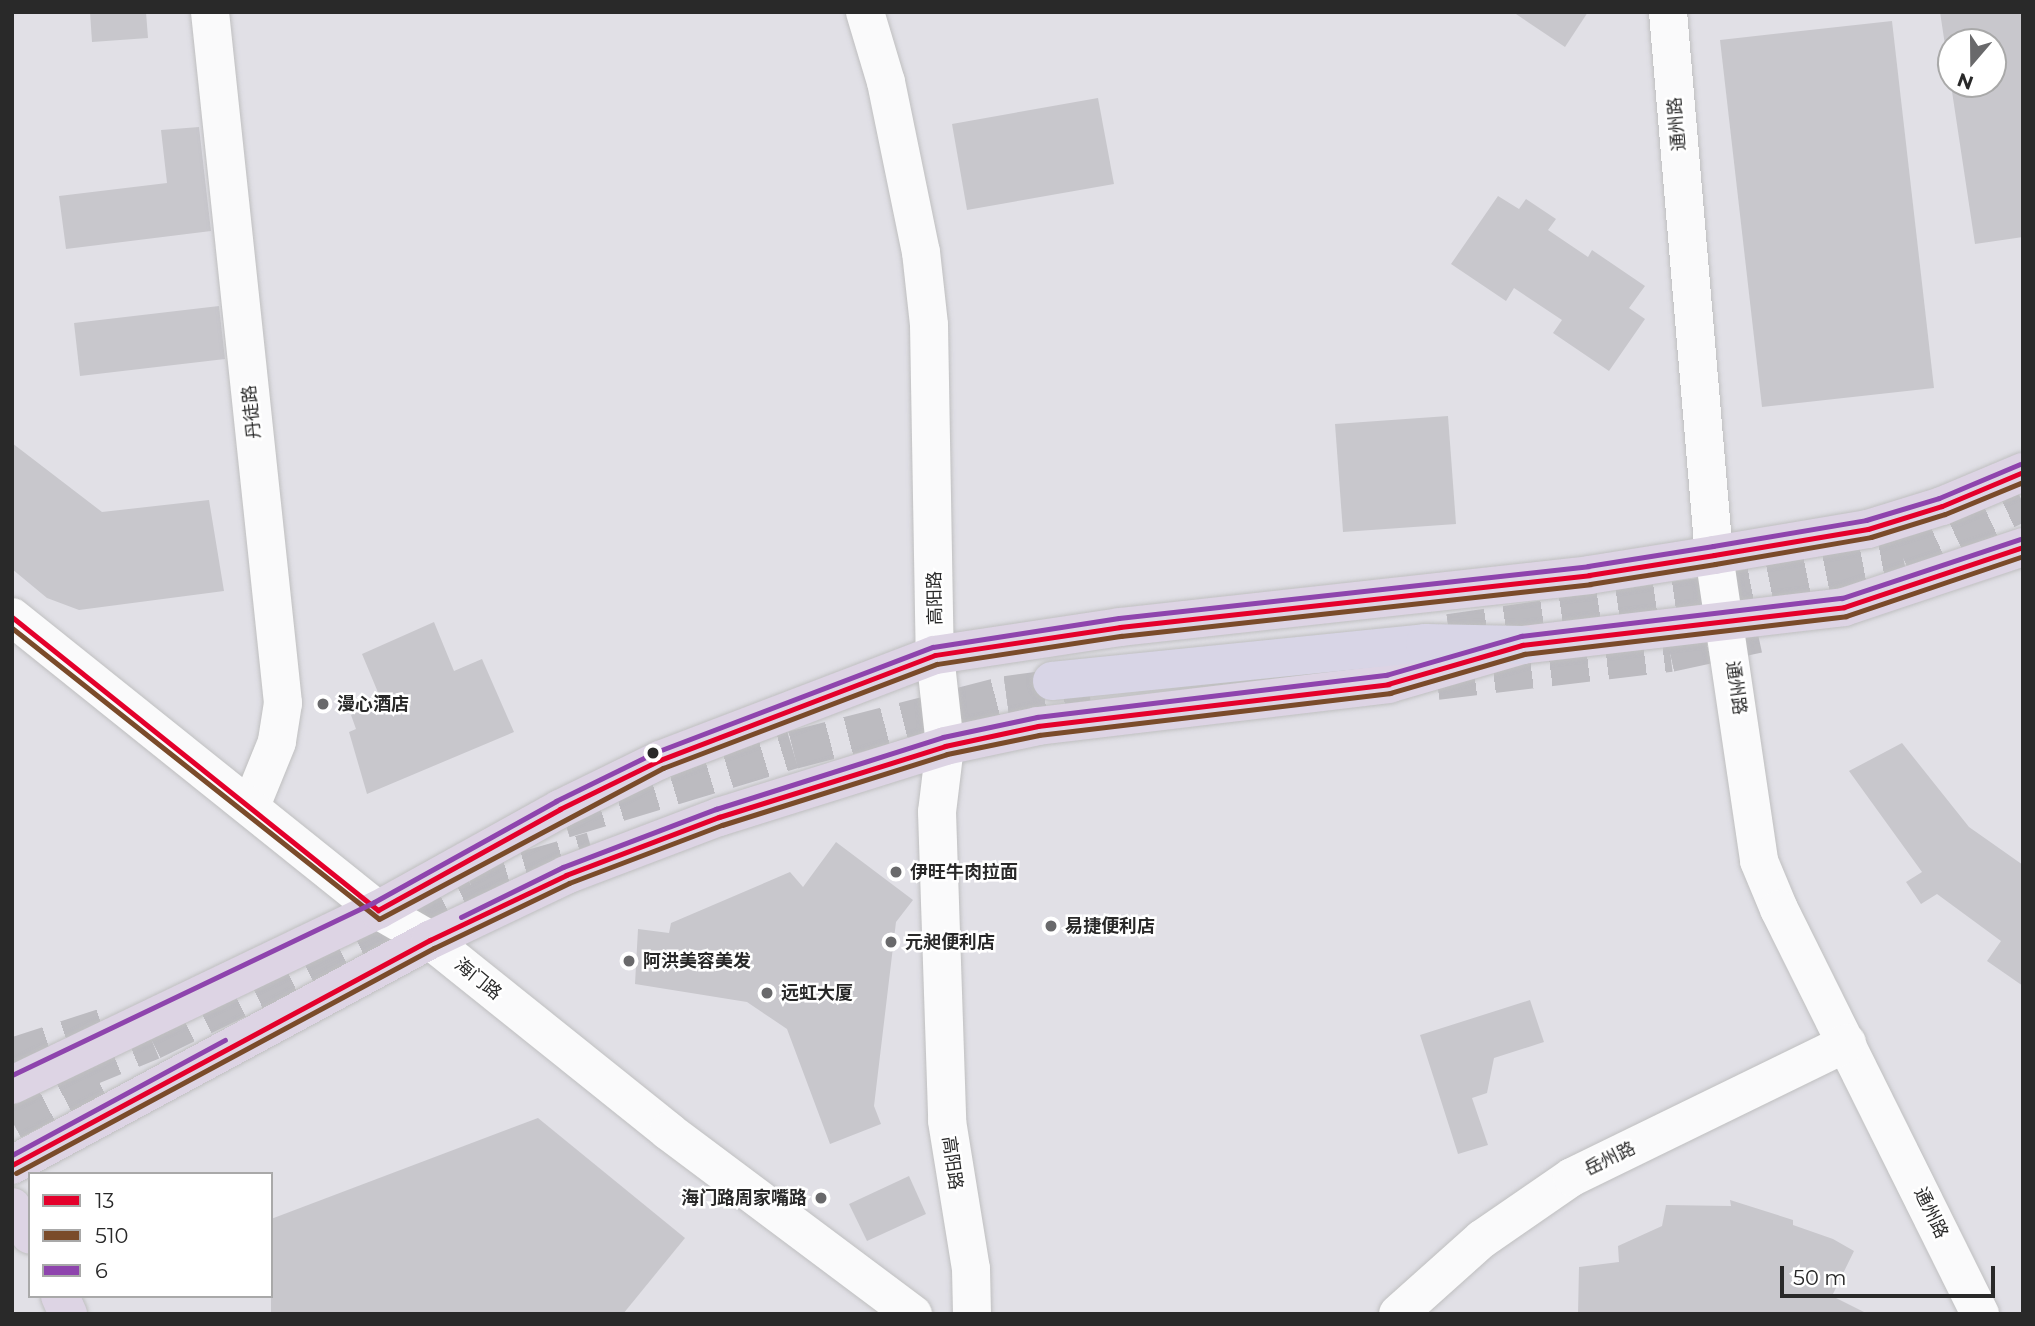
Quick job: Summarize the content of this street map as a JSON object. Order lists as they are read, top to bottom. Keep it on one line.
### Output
{"streets":{"street":["通州路","丹徒路","高阳路","海门路","岳州路"]},"crossings":[["通州路","岳州路"],["丹徒路","海门路"]],"places":["漫心酒店","伊旺牛肉拉面","易捷便利店","元昶便利店","阿洪美容美发","远虹大厦","海门路周家嘴路"],"lines":["transit line 6","transit line 13","transit line 510"],"legend":["13","510","6"],"scale_bar":"50 m","north":"bottom"}
